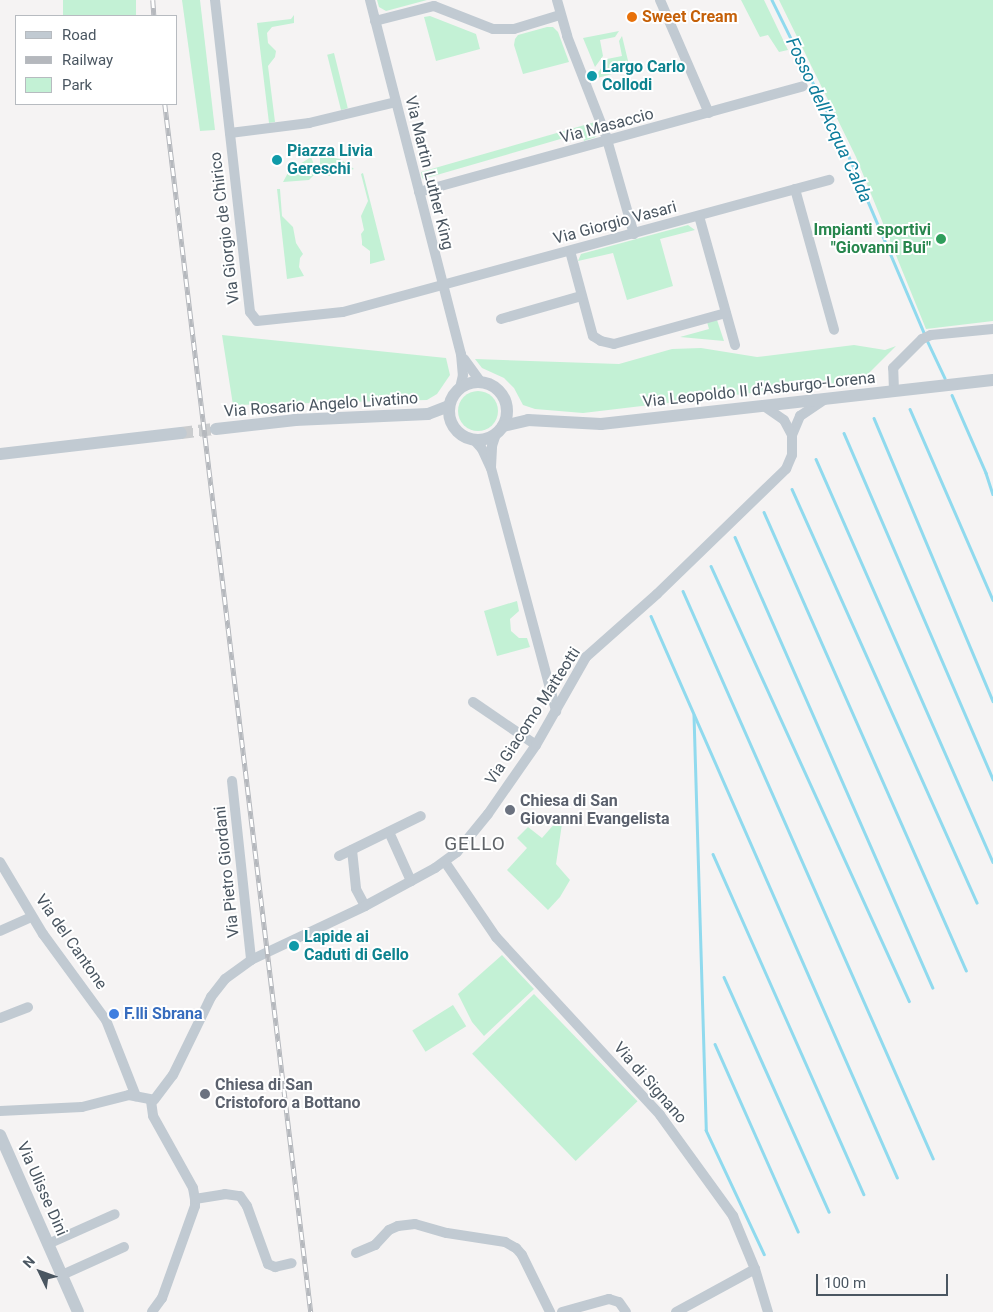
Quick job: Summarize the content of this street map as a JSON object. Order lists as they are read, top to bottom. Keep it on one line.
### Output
{"streets":{"street":["Via Masaccio","Via Martin Luther King","Via Giorgio Vasari","Via Giorgio de Chirico","Via Leopoldo II d'Asburgo-Lorena","Via Rosario Angelo Livatino","Via Giacomo Matteotti","Via Pietro Giordani","Via del Cantone","Via di Signano","Via Ulisse Dini"]},"crossings":[["Via Masaccio","Via Martin Luther King"],["Via Martin Luther King","Via Giorgio Vasari"],["Via Martin Luther King","Via Giorgio de Chirico"],["Via Giorgio Vasari","Via Giorgio de Chirico"],["Via Leopoldo II d'Asburgo-Lorena","Via Rosario Angelo Livatino"],["Via Leopoldo II d'Asburgo-Lorena","Via Giacomo Matteotti"],["Via Giacomo Matteotti","Via Pietro Giordani"],["Via Giacomo Matteotti","Via di Signano"]],"districts":["GELLO"],"water":["Fosso dell'Acqua Calda"],"places":["Sweet Cream","Largo Carlo Collodi","Piazza Livia Gereschi","Impianti sportivi \"Giovanni Bui\"","Chiesa di San Giovanni Evangelista","Lapide ai Caduti di Gello","F.lli Sbrana","Chiesa di San Cristoforo a Bottano"],"legend":["Road","Railway","Park"],"scale_bar":"100 m","north":"top left"}
